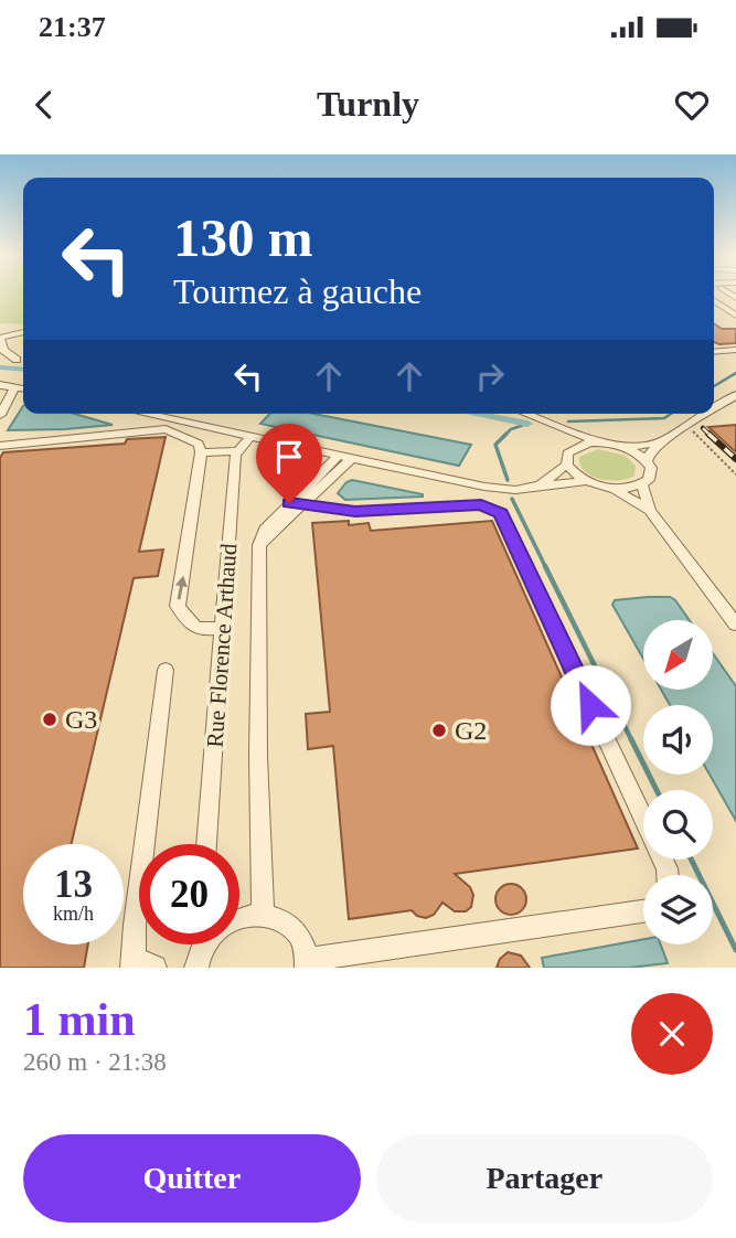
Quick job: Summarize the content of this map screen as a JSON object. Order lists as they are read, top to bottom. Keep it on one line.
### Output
{"streets":{"street":["Rue Florence Arthaud"]},"places":["G3","G2"],"north":"bottom left","page":{"status":"21:37","header":"Turnly","turn":["130 m","Tournez à gauche"],"speed":"13 km/h","limit":"20","heading":["1 min","260 m · 21:38"],"buttons":["Quitter","Partager"]}}
